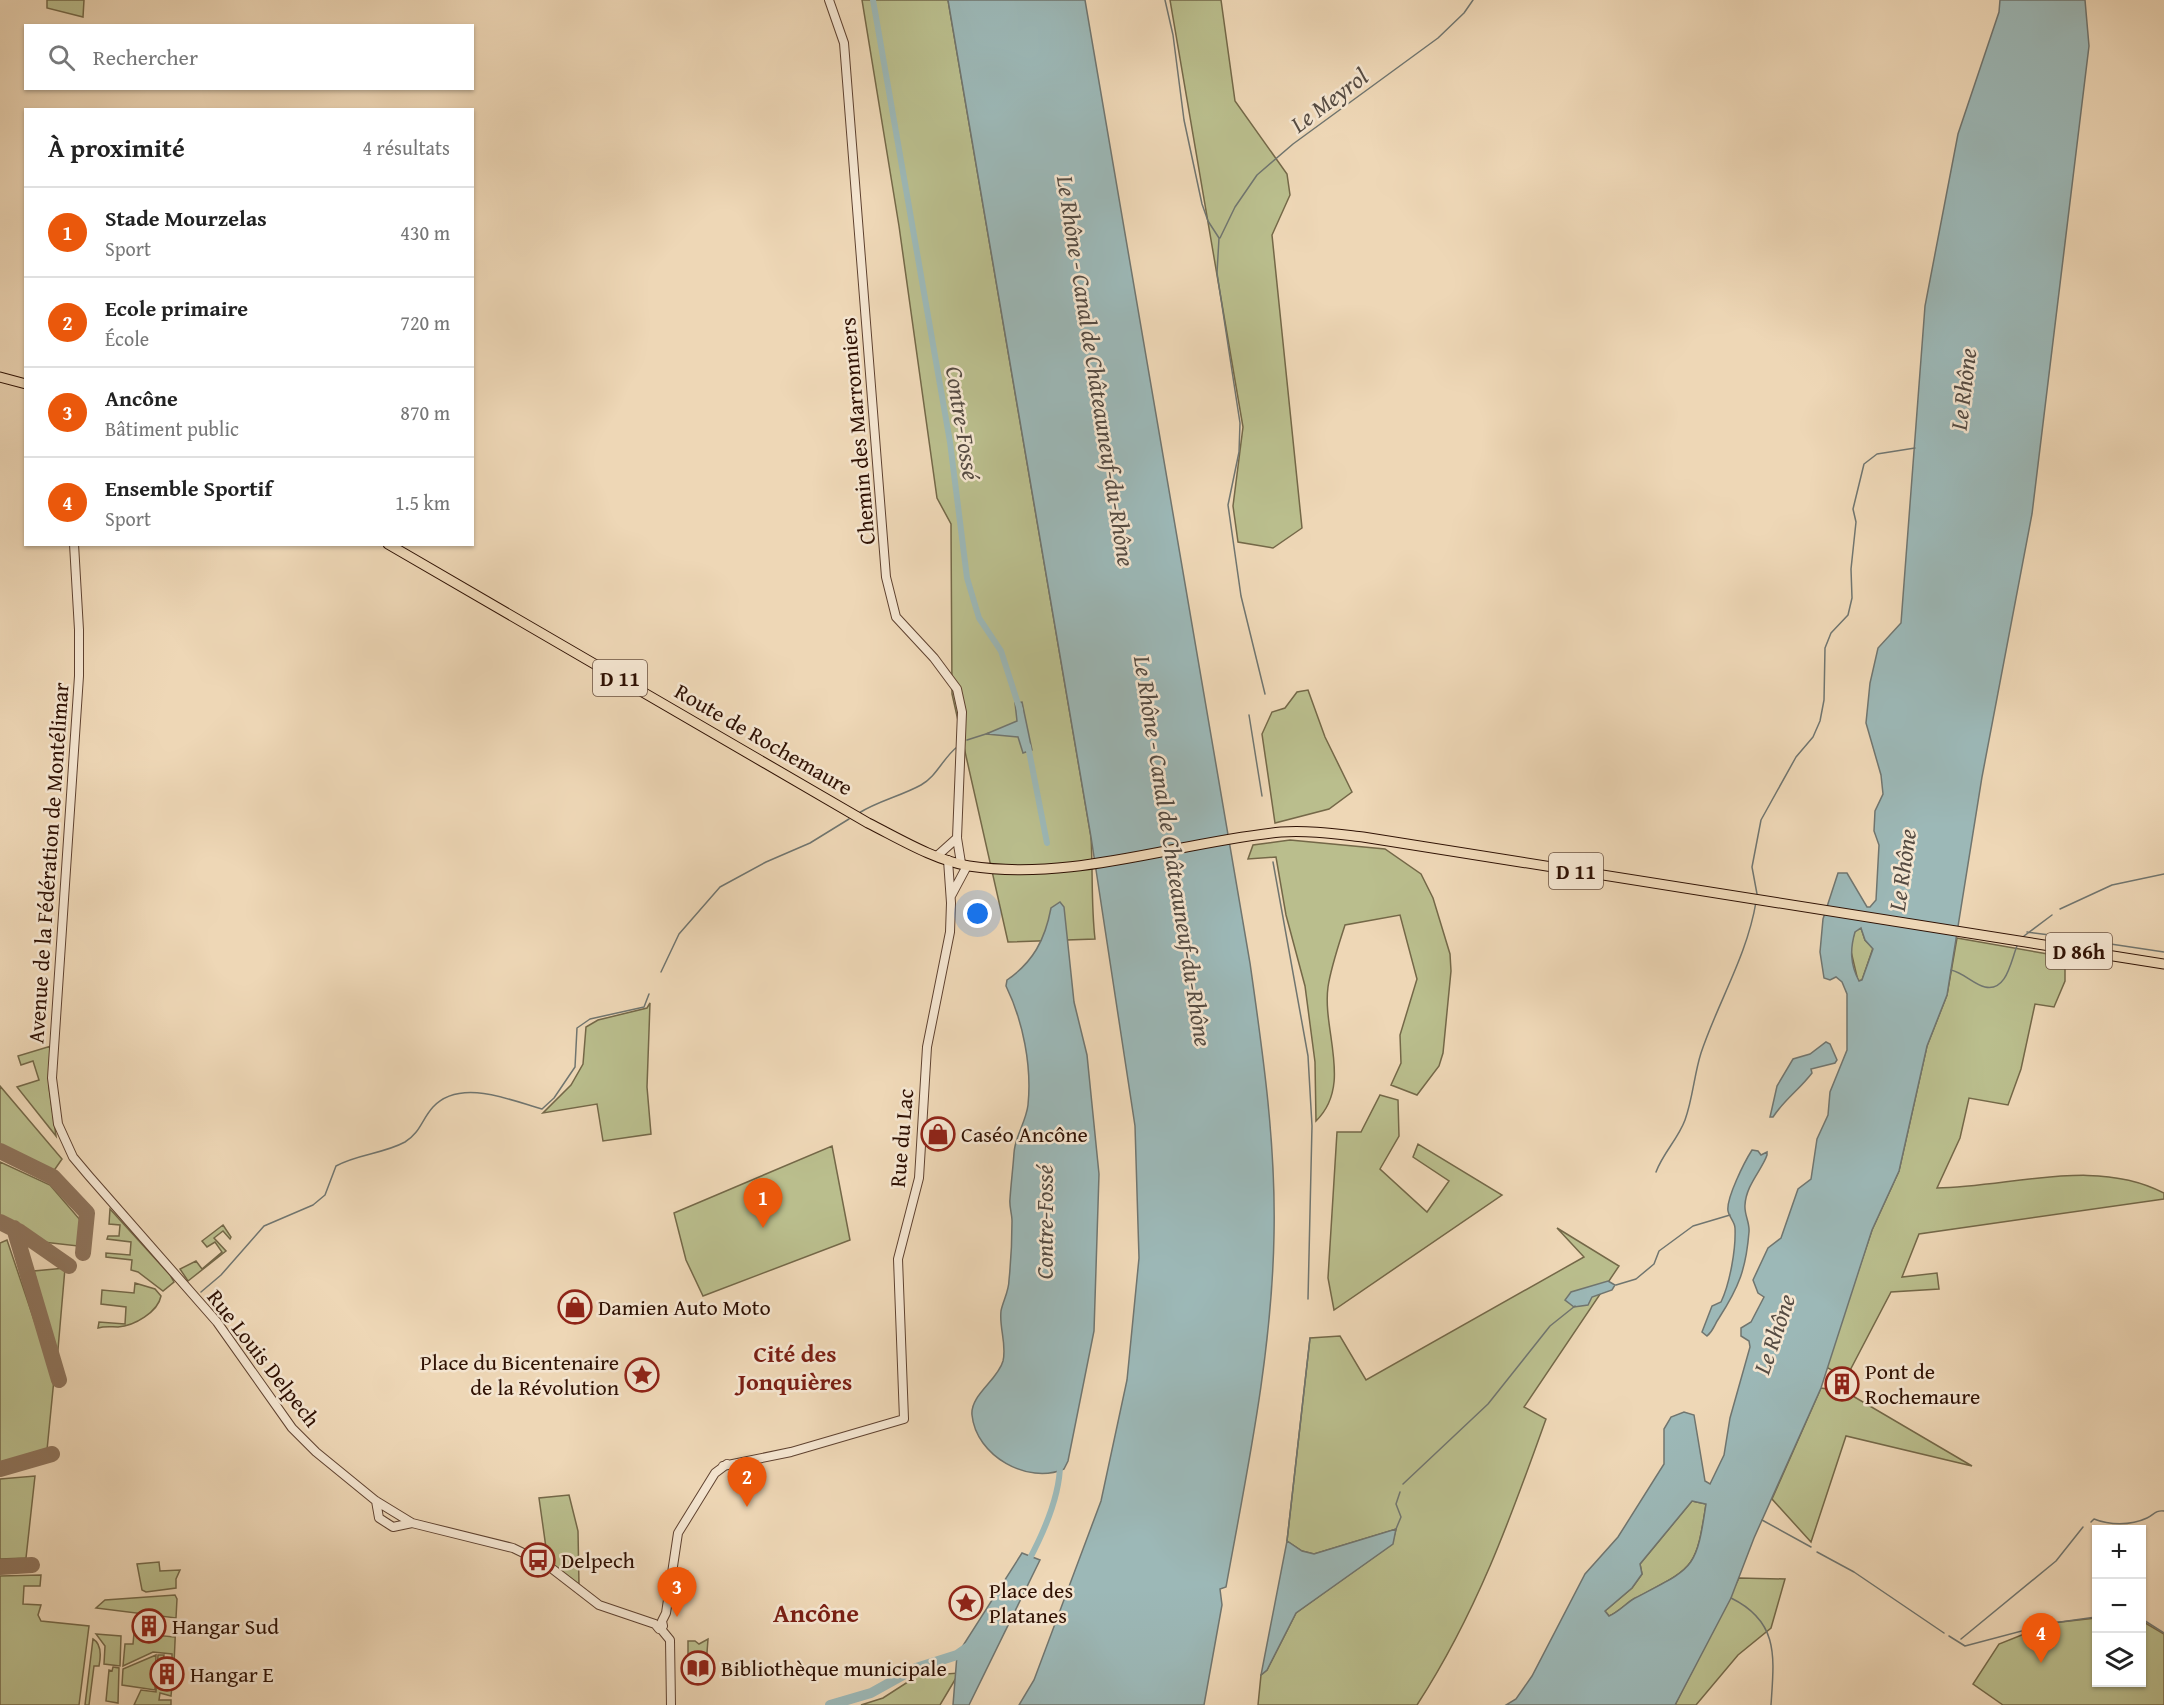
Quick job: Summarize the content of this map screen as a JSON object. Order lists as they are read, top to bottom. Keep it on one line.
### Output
{"streets":{"main road":["D 11","Route de Rochemaure","D 86h"],"street":["Chemin des Marronniers","Avenue de la Fédération de Montélimar","Rue du Lac","Rue Louis Delpech"]},"crossings":[["Chemin des Marronniers","Route de Rochemaure"],["Route de Rochemaure","D 86h"],["Route de Rochemaure","Rue du Lac"],["Avenue de la Fédération de Montélimar","Rue Louis Delpech"]],"districts":["Cité des Jonquières","Ancône"],"water":["Le Meyrol","Le Rhône - Canal de Châteauneuf-du-Rhône","Le Rhône","Contre-Fossé"],"places":{"shop":["Caséo Ancône","Damien Auto Moto"],"place":["Place du Bicentenaire de la Révolution","Place des Platanes"],"building":["Pont de Rochemaure","Hangar Sud","Hangar E"],"bus stop":["Delpech"],"library":["Bibliothèque municipale"]},"page":{"search":"Rechercher","heading":["À proximité","4 résultats"],"list":[{"mark":"1","name":"Stade Mourzelas","note":"Sport","value":"430 m"},{"mark":"2","name":"Ecole primaire","note":"École","value":"720 m"},{"mark":"3","name":"Ancône","note":"Bâtiment public","value":"870 m"},{"mark":"4","name":"Ensemble Sportif","note":"Sport","value":"1.5 km"}],"pins":["1","2","3","4"],"map_buttons":["+","−"]}}
